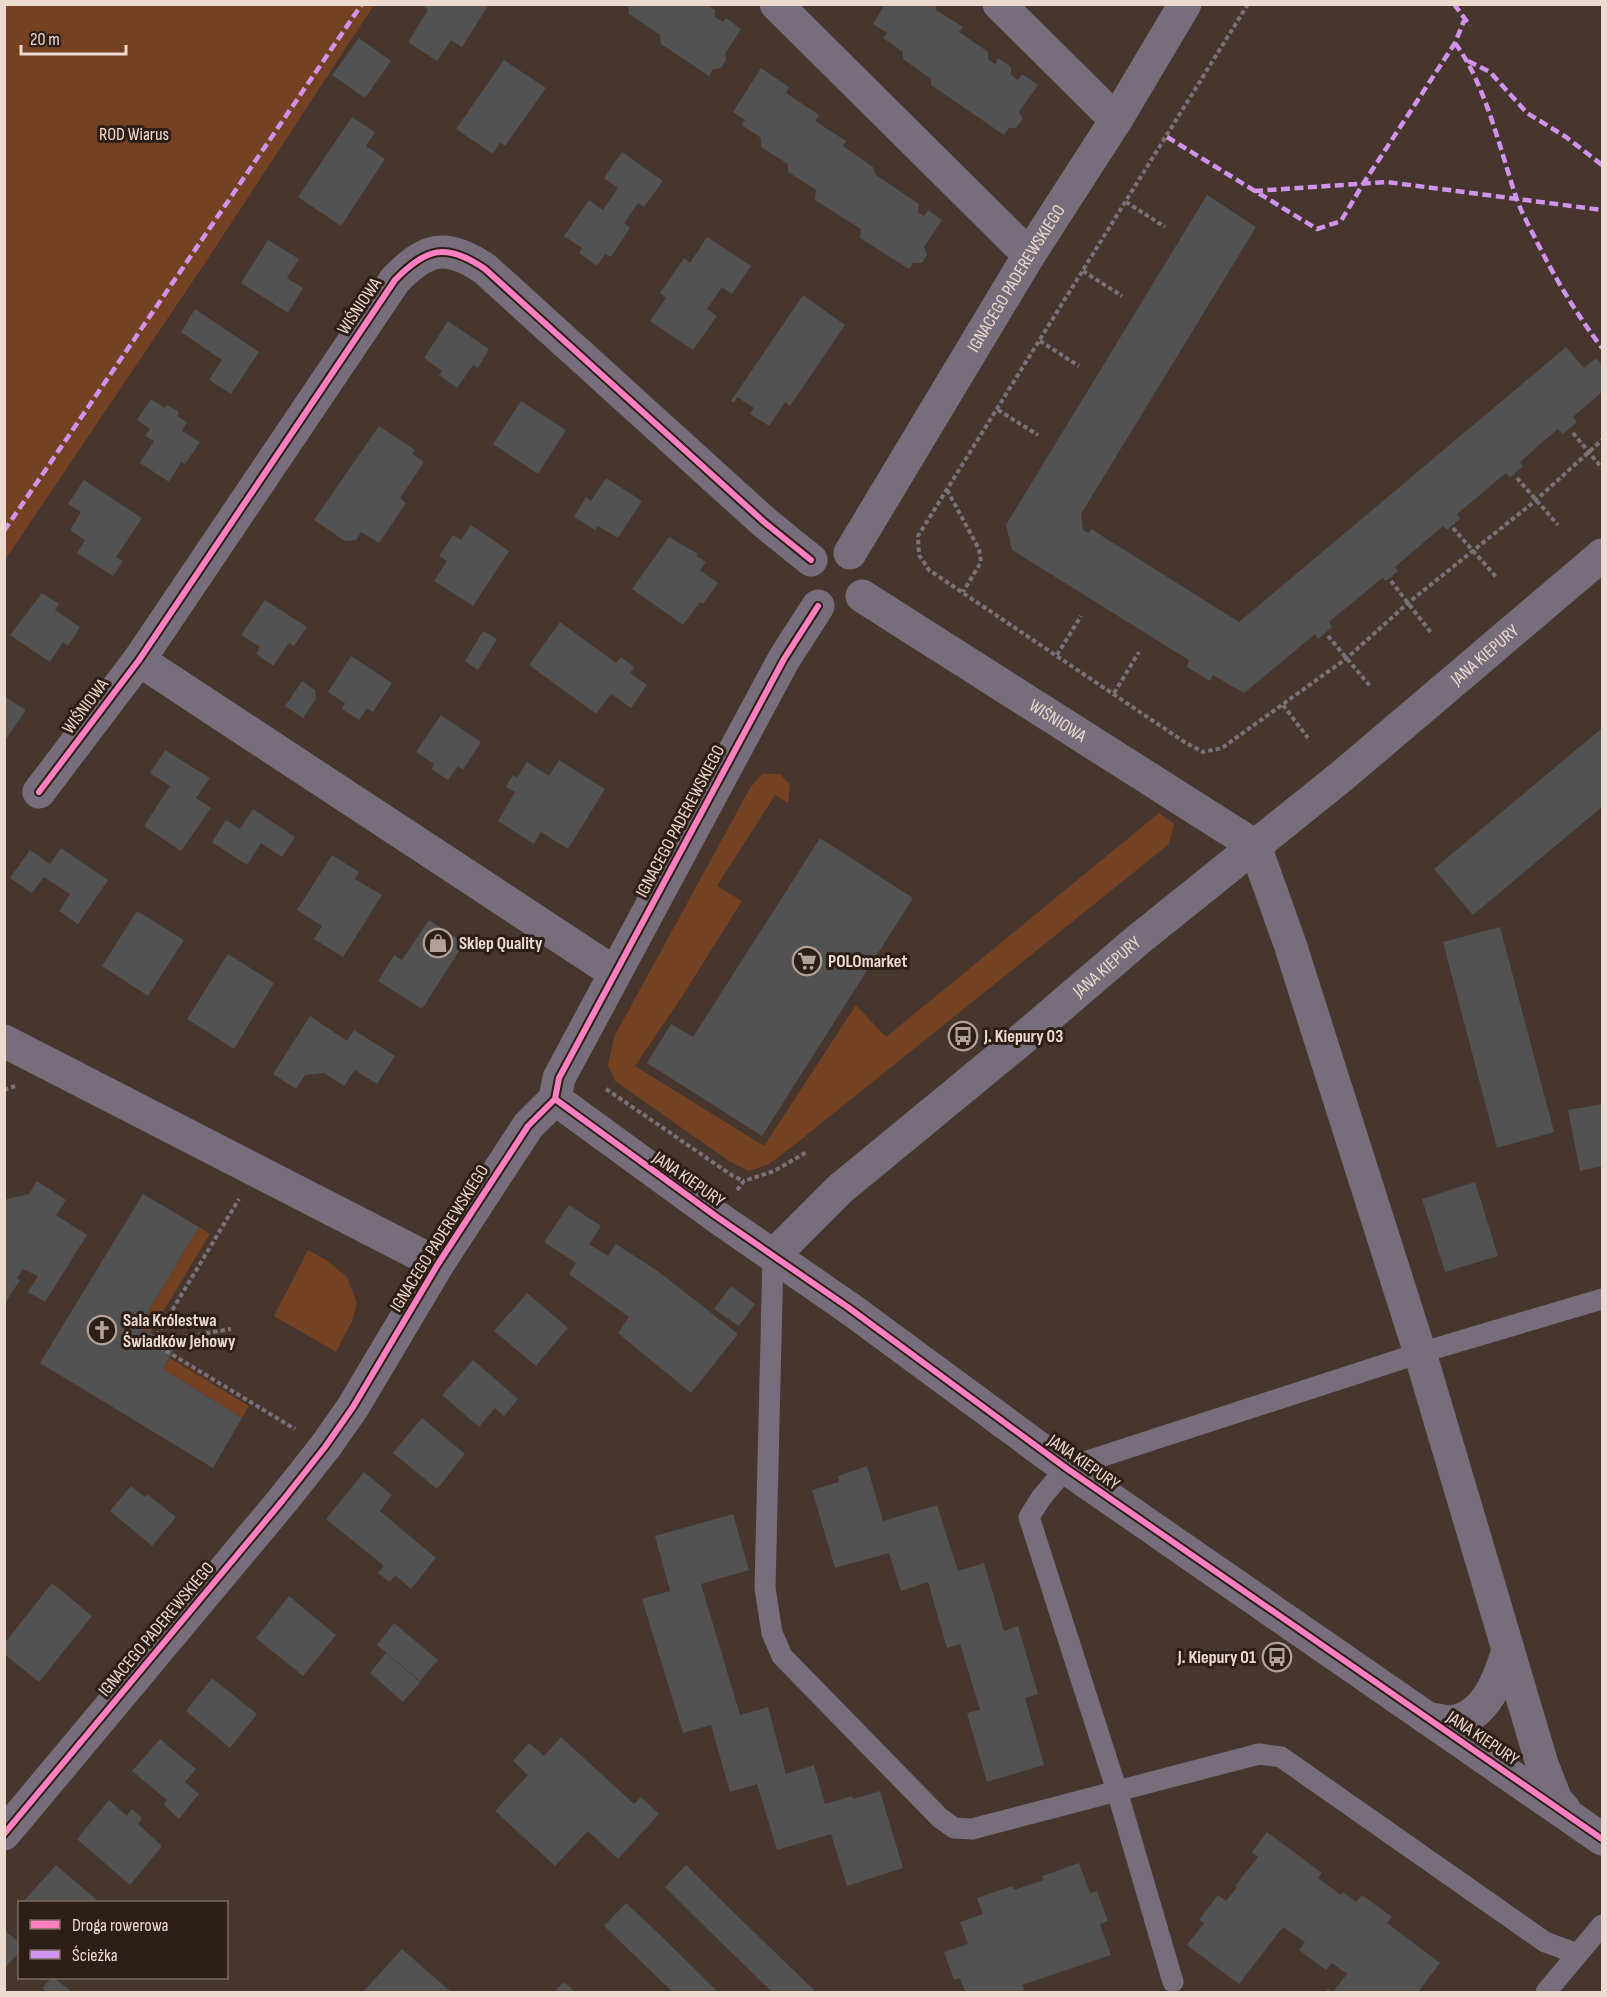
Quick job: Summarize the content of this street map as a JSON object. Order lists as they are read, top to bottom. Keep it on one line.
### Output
{"streets":{"street":["IGNACEGO PADEREWSKIEGO","WIŚNIOWA","JANA KIEPURY"]},"crossings":[["IGNACEGO PADEREWSKIEGO","WIŚNIOWA"],["IGNACEGO PADEREWSKIEGO","JANA KIEPURY"],["WIŚNIOWA","JANA KIEPURY"]],"parks":["ROD Wiarus"],"places":{"shop":["Sklep Quality"],"supermarket":["POLOmarket"],"bus stop":["J. Kiepury 03","J. Kiepury 01"],"church":["Sala Królestwa Świadków Jehowy"]},"legend":["Droga rowerowa","Ścieżka"],"scale_bar":"20 m"}
